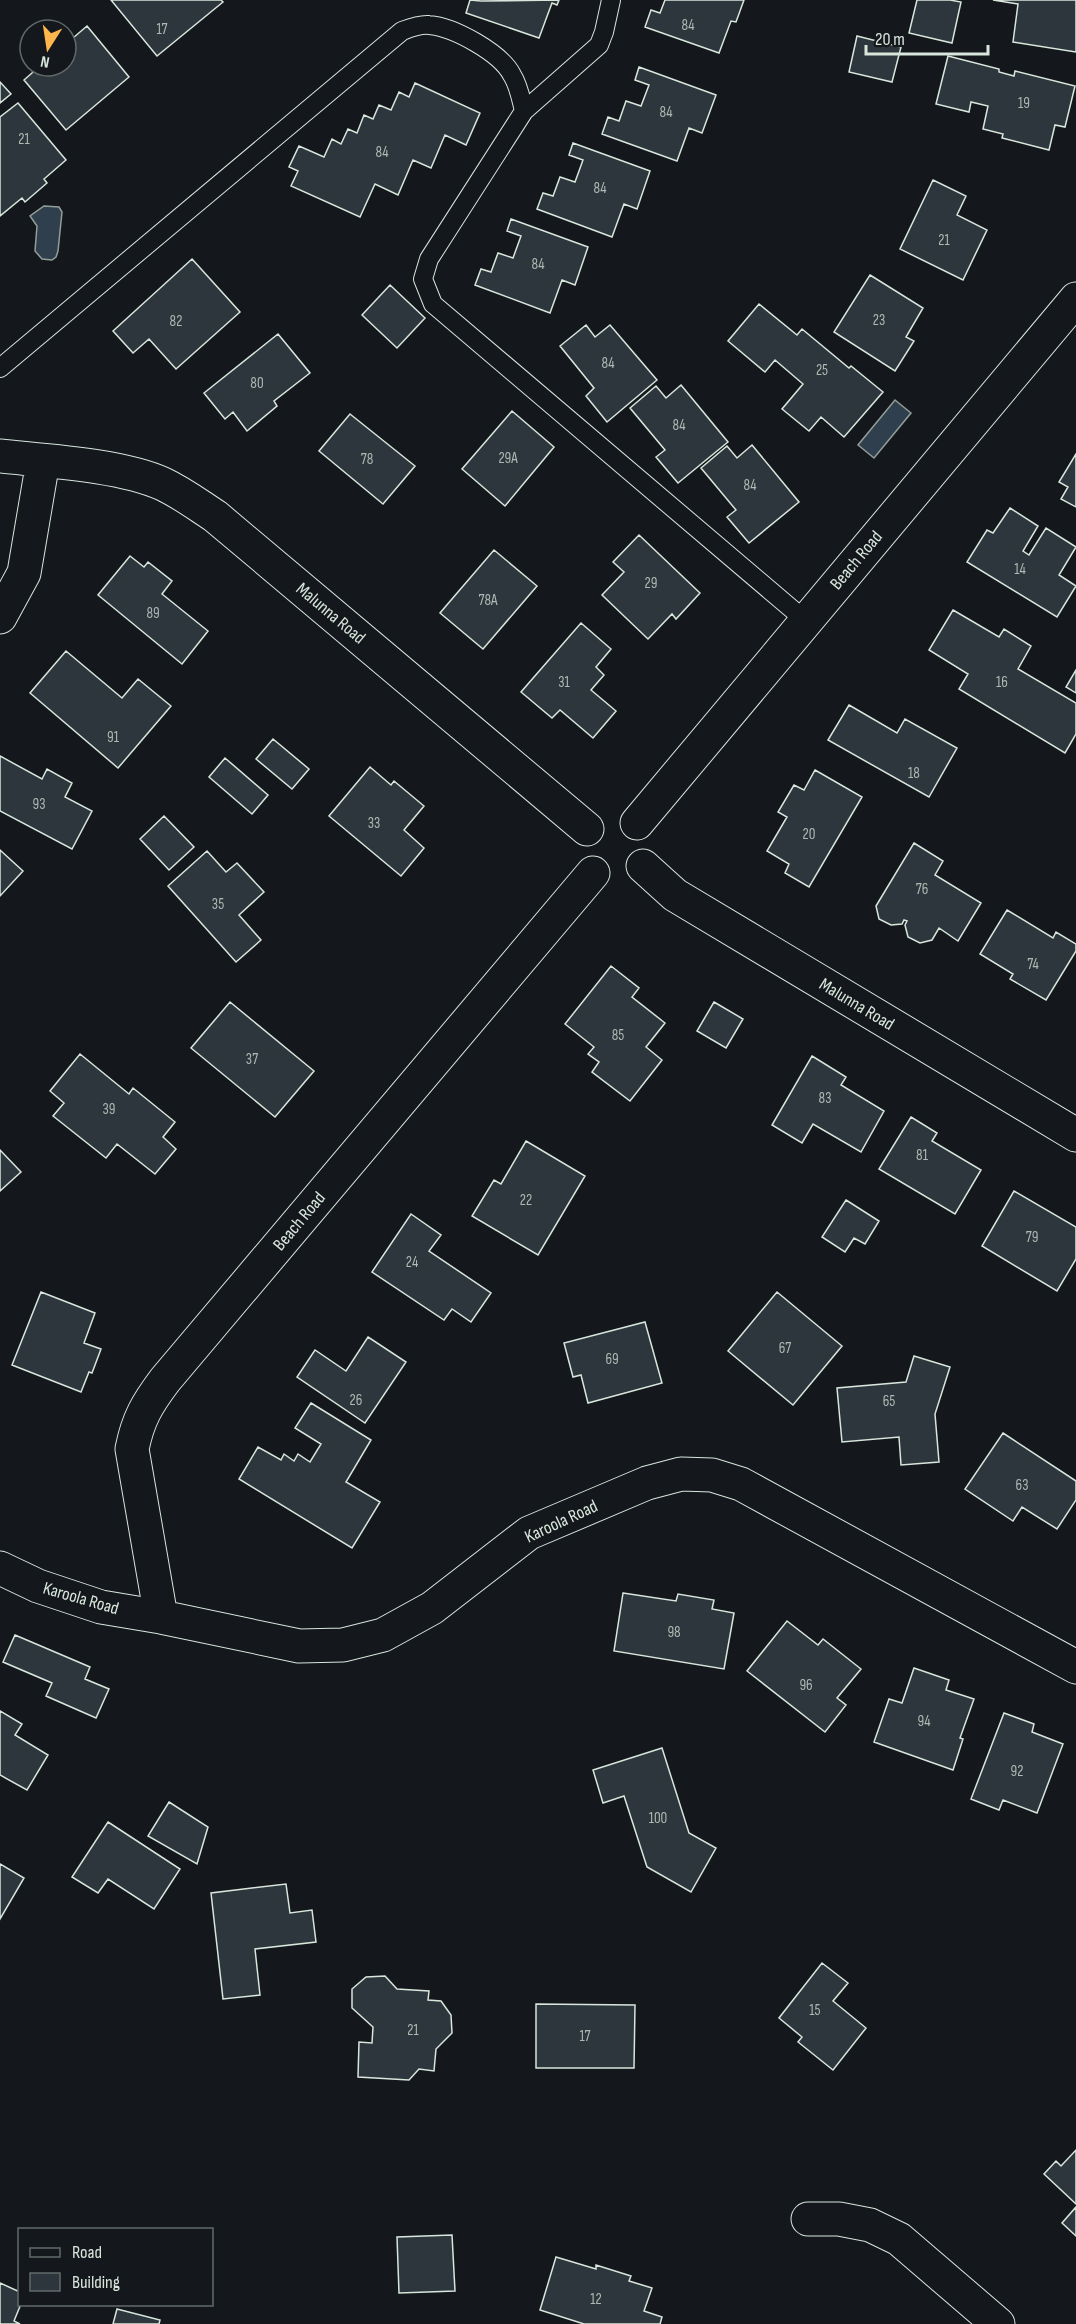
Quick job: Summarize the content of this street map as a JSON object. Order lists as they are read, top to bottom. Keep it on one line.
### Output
{"streets":{"street":["Beach Road","Malunna Road","Karoola Road"]},"crossings":[["Beach Road","Malunna Road"],["Beach Road","Karoola Road"]],"house_numbers":["84","17","19","84","21","84","84","21","84","23","82","84","25","80","84","29A","78","84","14","29","78A","89","31","16","91","18","93","33","20","76","35","74","85","37","83","39","81","22","79","24","67","69","26","65","63","98","96","94","92","100","15","21","17","12"],"legend":["Road","Building"],"scale_bar":"20 m","north":"bottom"}
